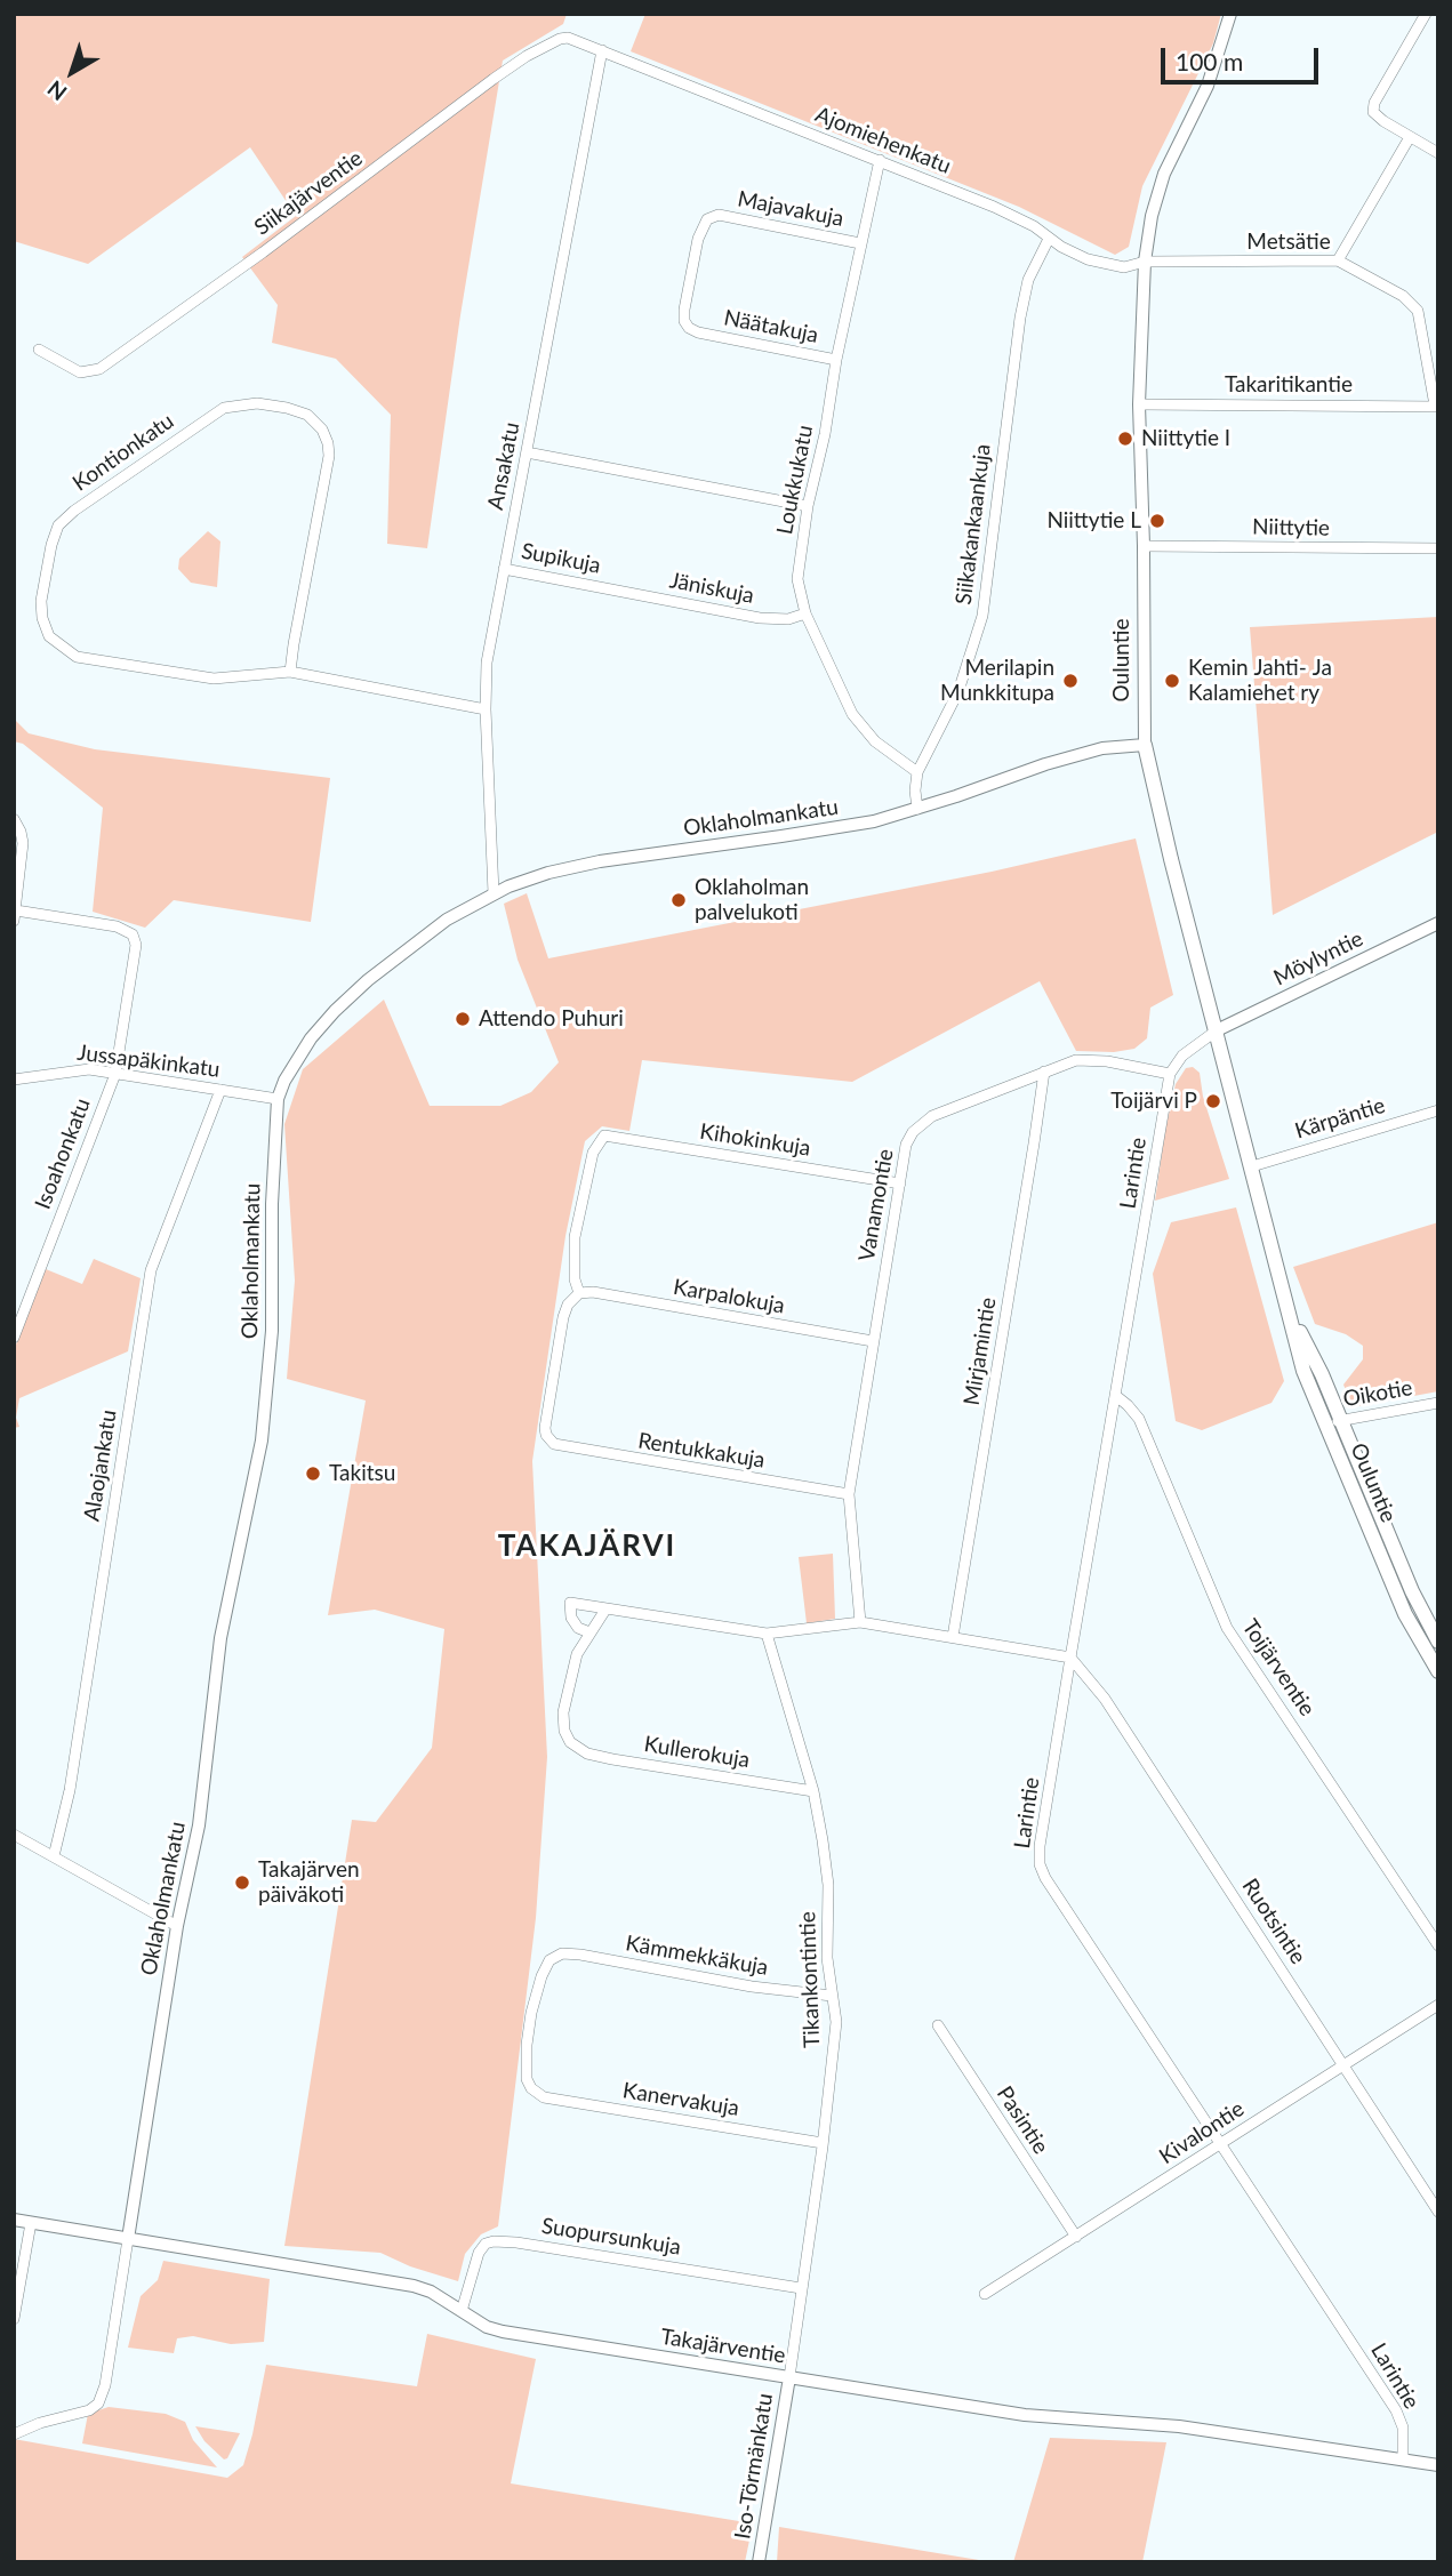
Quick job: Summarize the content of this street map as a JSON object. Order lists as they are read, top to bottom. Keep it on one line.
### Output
{"streets":{"main road":["Ouluntie"],"street":["Ajomiehenkatu","Siikajärventie","Majavakuja","Metsätie","Näätakuja","Takaritikantie","Kontionkatu","Ansakatu","Loukkukatu","Siikakankaankuja","Niittytie","Supikuja","Jäniskuja","Oklaholmankatu","Möylyntie","Jussapäkinkatu","Kärpäntie","Kihokinkuja","Isoahonkatu","Larintie","Vanamontie","Karpalokuja","Mirjamintie","Oikotie","Rentukkakuja","Alaojankatu","Toijärventie","Kullerokuja","Ruotsintie","Kämmekkäkuja","Tikankontintie","Kanervakuja","Pasintie","Kivalontie","Suopursunkuja","Takajärventie","Iso-Törmänkatu"]},"crossings":[["Ajomiehenkatu","Siikajärventie"],["Ajomiehenkatu","Metsätie"],["Ajomiehenkatu","Ansakatu"],["Ajomiehenkatu","Loukkukatu"],["Ajomiehenkatu","Siikakankaankuja"],["Ajomiehenkatu","Ouluntie"],["Siikajärventie","Ansakatu"],["Majavakuja","Näätakuja"],["Majavakuja","Loukkukatu"],["Metsätie","Takaritikantie"],["Metsätie","Ouluntie"],["Näätakuja","Loukkukatu"],["Takaritikantie","Ouluntie"],["Kontionkatu","Ansakatu"],["Ansakatu","Supikuja"],["Ansakatu","Oklaholmankatu"],["Loukkukatu","Siikakankaankuja"],["Loukkukatu","Jäniskuja"],["Siikakankaankuja","Oklaholmankatu"],["Niittytie","Ouluntie"],["Supikuja","Jäniskuja"],["Ouluntie","Oklaholmankatu"],["Ouluntie","Möylyntie"],["Ouluntie","Kärpäntie"],["Ouluntie","Oikotie"],["Oklaholmankatu","Jussapäkinkatu"],["Oklaholmankatu","Takajärventie"],["Jussapäkinkatu","Isoahonkatu"],["Jussapäkinkatu","Alaojankatu"],["Kihokinkuja","Vanamontie"],["Kihokinkuja","Karpalokuja"],["Kihokinkuja","Rentukkakuja"],["Larintie","Vanamontie"],["Larintie","Toijärventie"],["Larintie","Ruotsintie"],["Larintie","Kivalontie"],["Larintie","Takajärventie"],["Vanamontie","Karpalokuja"],["Vanamontie","Mirjamintie"],["Vanamontie","Rentukkakuja"],["Karpalokuja","Rentukkakuja"],["Kullerokuja","Tikankontintie"],["Ruotsintie","Kivalontie"],["Kämmekkäkuja","Tikankontintie"],["Kämmekkäkuja","Kanervakuja"],["Tikankontintie","Kanervakuja"],["Tikankontintie","Suopursunkuja"],["Tikankontintie","Takajärventie"],["Tikankontintie","Iso-Törmänkatu"],["Pasintie","Kivalontie"],["Suopursunkuja","Takajärventie"],["Takajärventie","Iso-Törmänkatu"]],"districts":["TAKAJÄRVI"],"places":["Niittytie I","Niittytie L","Merilapin Munkkitupa","Kemin Jahti- Ja Kalamiehet ry","Oklaholman palvelukoti","Attendo Puhuri","Toijärvi P","Takitsu","Takajärven päiväkoti"],"scale_bar":"100 m","north":"bottom left"}
